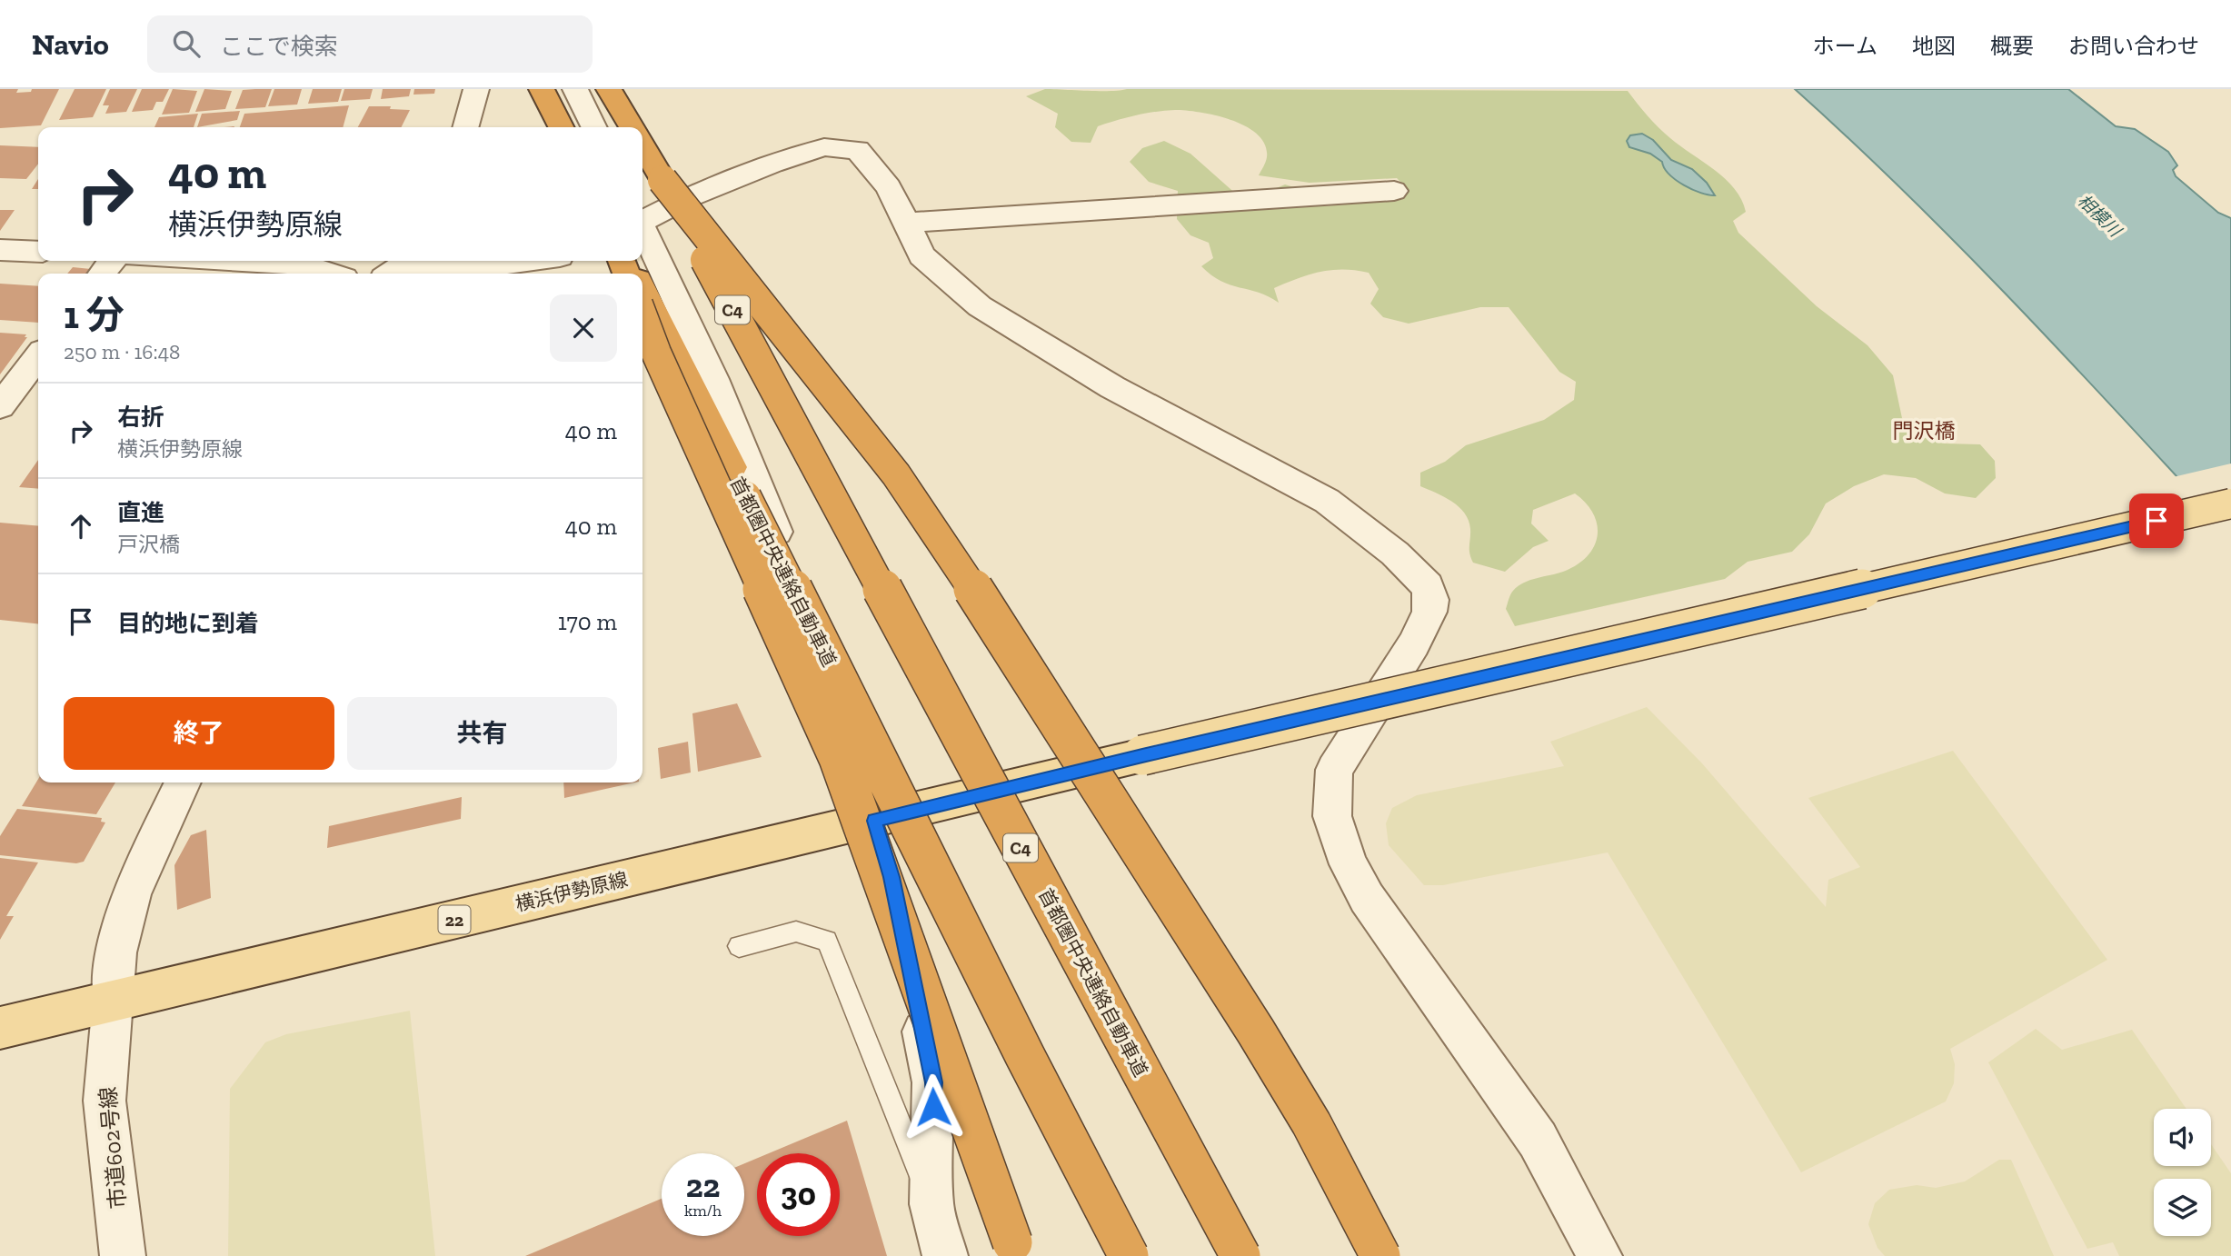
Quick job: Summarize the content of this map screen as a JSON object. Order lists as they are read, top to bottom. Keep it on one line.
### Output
{"streets":{"highway":["C4","首都圏中央連絡自動車道"],"main road":["横浜伊勢原線","22"],"street":["市道602号線"]},"crossings":[["C4","首都圏中央連絡自動車道"],["横浜伊勢原線","市道602号線"]],"districts":["門沢橋"],"water":["相模川"],"page":{"header":"Navio","search":"ここで検索","nav":["ホーム","地図","概要","お問い合わせ"],"turn":["40 m","横浜伊勢原線"],"heading":["1 分","250 m · 16:48"],"list":[{"name":"右折","note":"横浜伊勢原線","value":"40 m"},{"name":"直進","note":"戸沢橋","value":"40 m"},{"name":"目的地に到着","value":"170 m"}],"buttons":["終了","共有"],"speed":"22 km/h","limit":"30"}}
